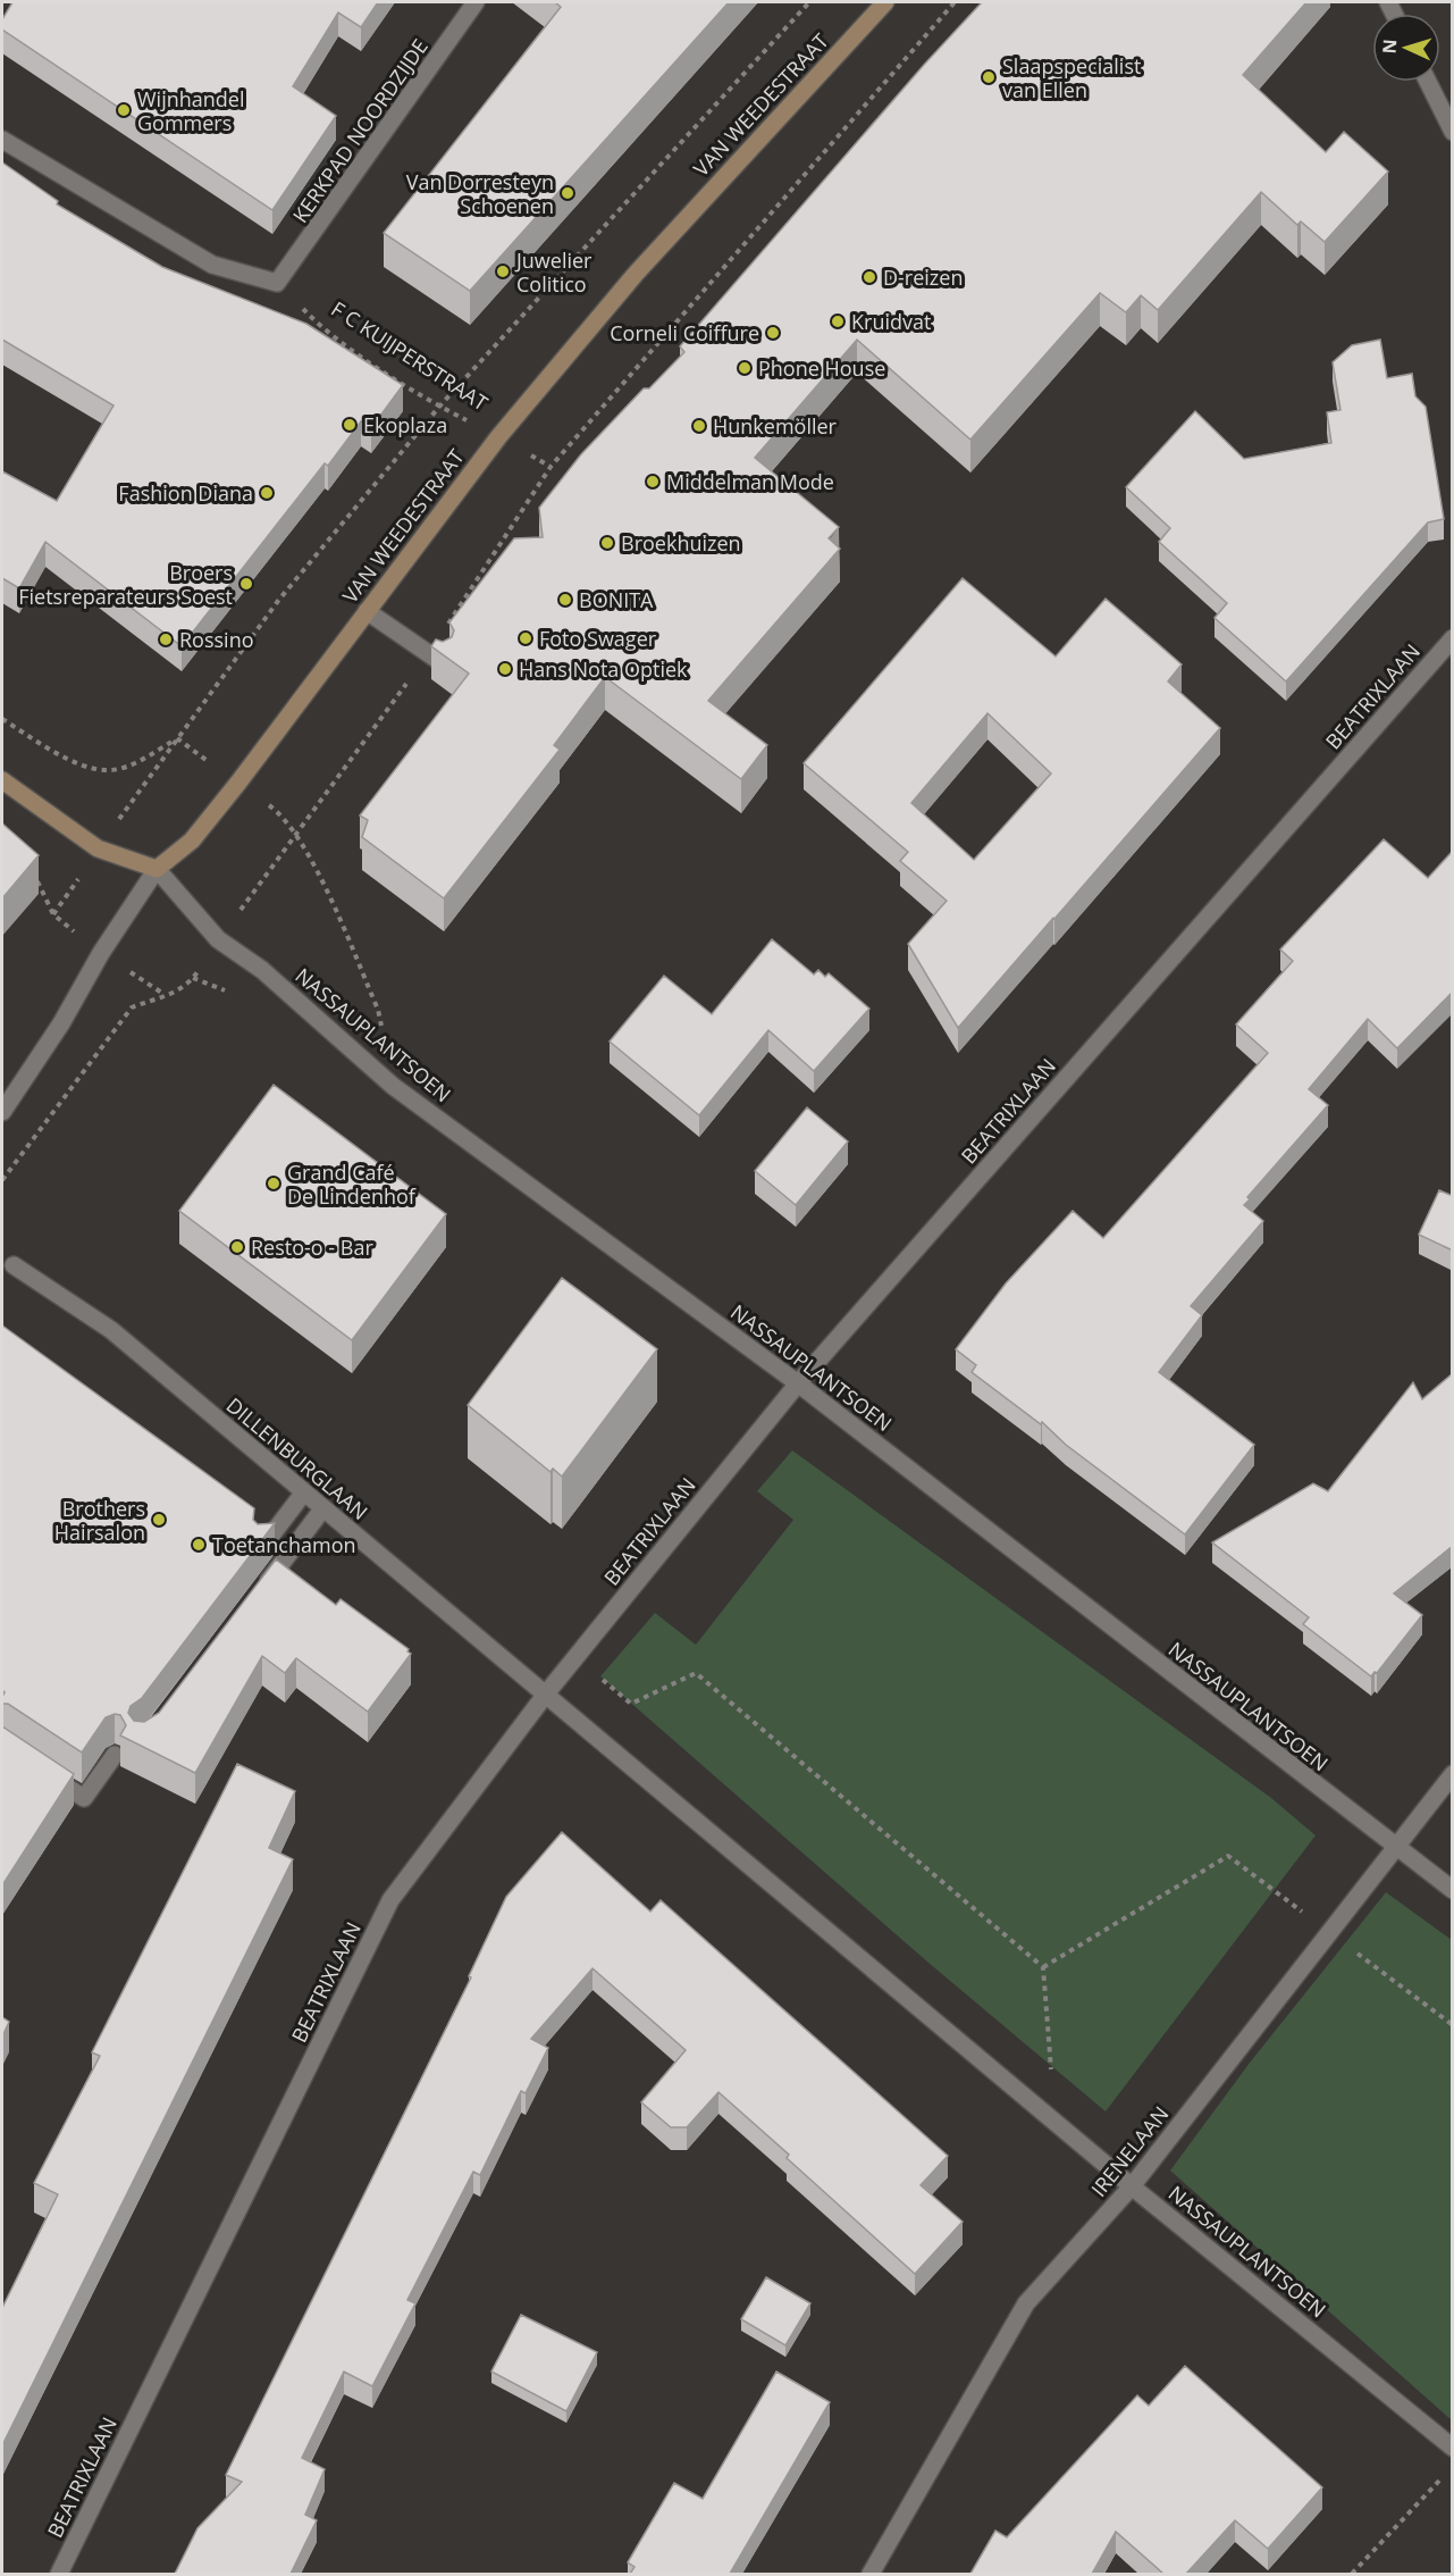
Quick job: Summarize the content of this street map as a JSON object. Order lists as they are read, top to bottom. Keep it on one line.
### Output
{"streets":{"main road":["VAN WEEDESTRAAT"],"street":["KERKPAD NOORDZIJDE","BEATRIXLAAN","NASSAUPLANTSOEN","DILLENBURGLAAN","IRENELAAN"],"path":["F C KUIJPERSTRAAT"]},"crossings":[["VAN WEEDESTRAAT","F C KUIJPERSTRAAT"],["VAN WEEDESTRAAT","NASSAUPLANTSOEN"],["KERKPAD NOORDZIJDE","F C KUIJPERSTRAAT"],["BEATRIXLAAN","NASSAUPLANTSOEN"],["BEATRIXLAAN","DILLENBURGLAAN"],["NASSAUPLANTSOEN","DILLENBURGLAAN"],["NASSAUPLANTSOEN","IRENELAAN"]],"places":["Slaapspecialist van Ellen","Wijnhandel Gommers","Van Dorresteyn Schoenen","Juwelier Colitico","D-reizen","Kruidvat","Corneli Coiffure","Phone House","Ekoplaza","Hunkemöller","Middelman Mode","Fashion Diana","Broekhuizen","Broers Fietsreparateurs Soest","BONITA","Foto Swager","Rossino","Hans Nota Optiek","Grand Café De Lindenhof","Resto-o - Bar","Brothers Hairsalon","Toetanchamon"],"north":"left"}
